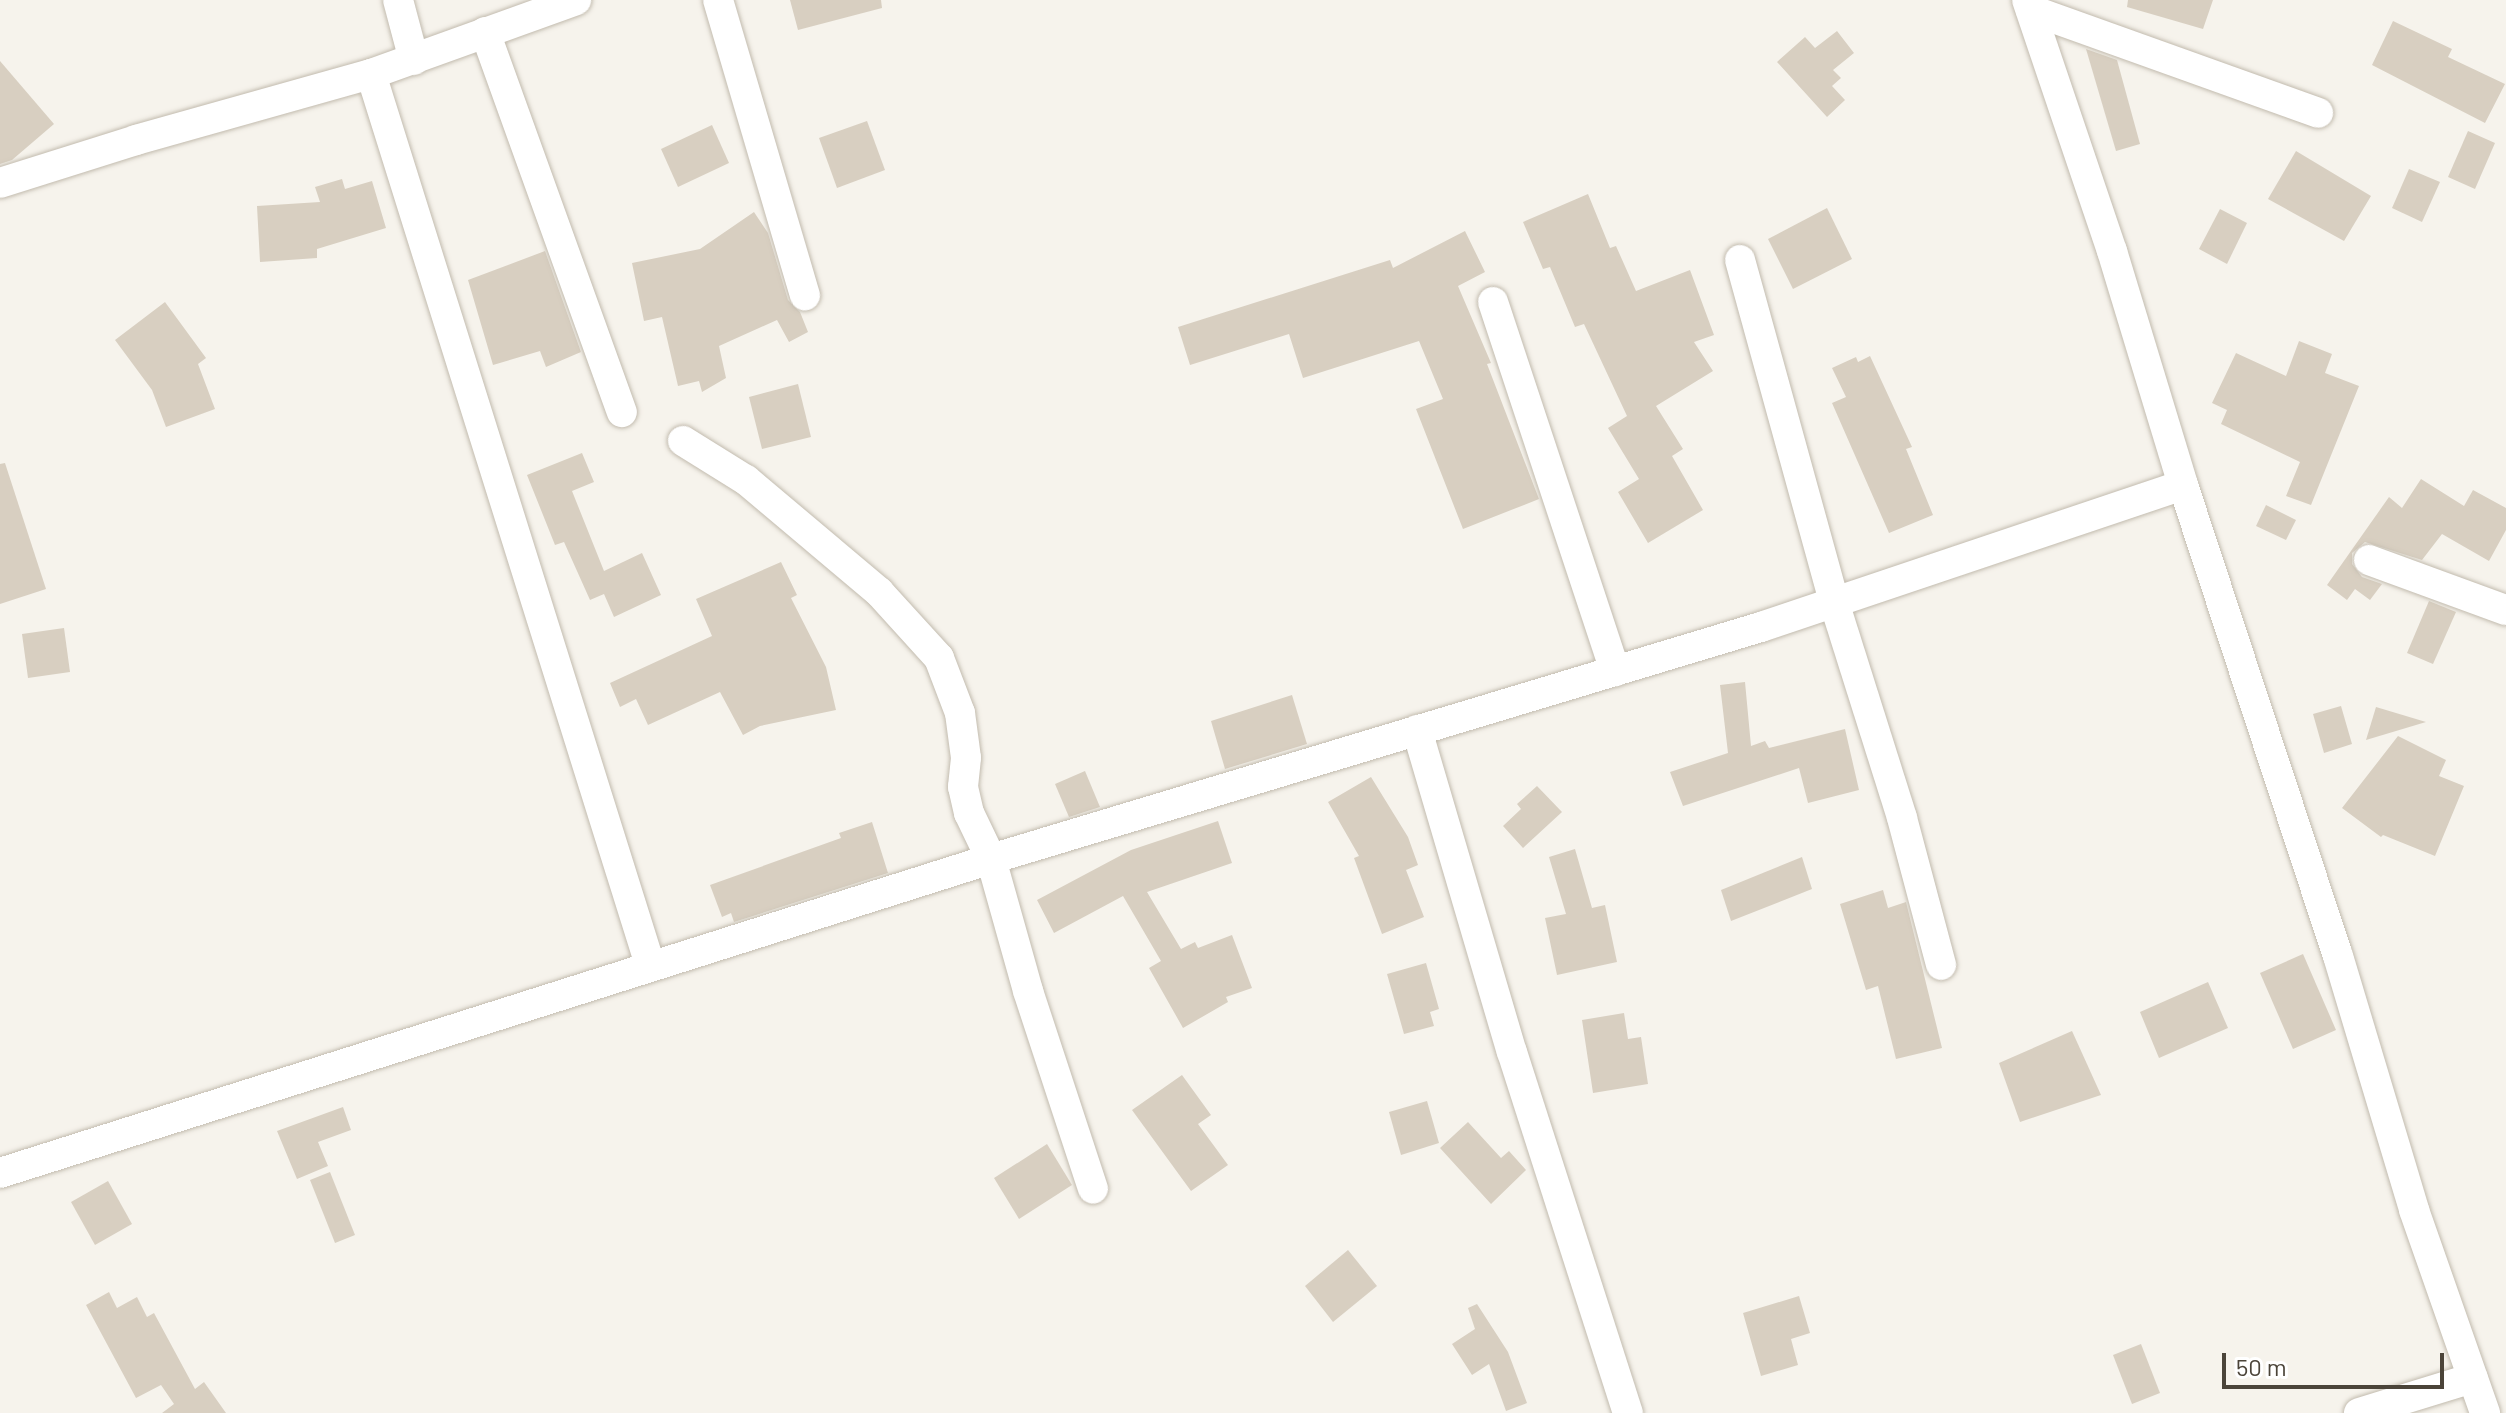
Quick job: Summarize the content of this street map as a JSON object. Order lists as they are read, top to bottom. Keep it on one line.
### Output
{"scale_bar":"50 m"}
